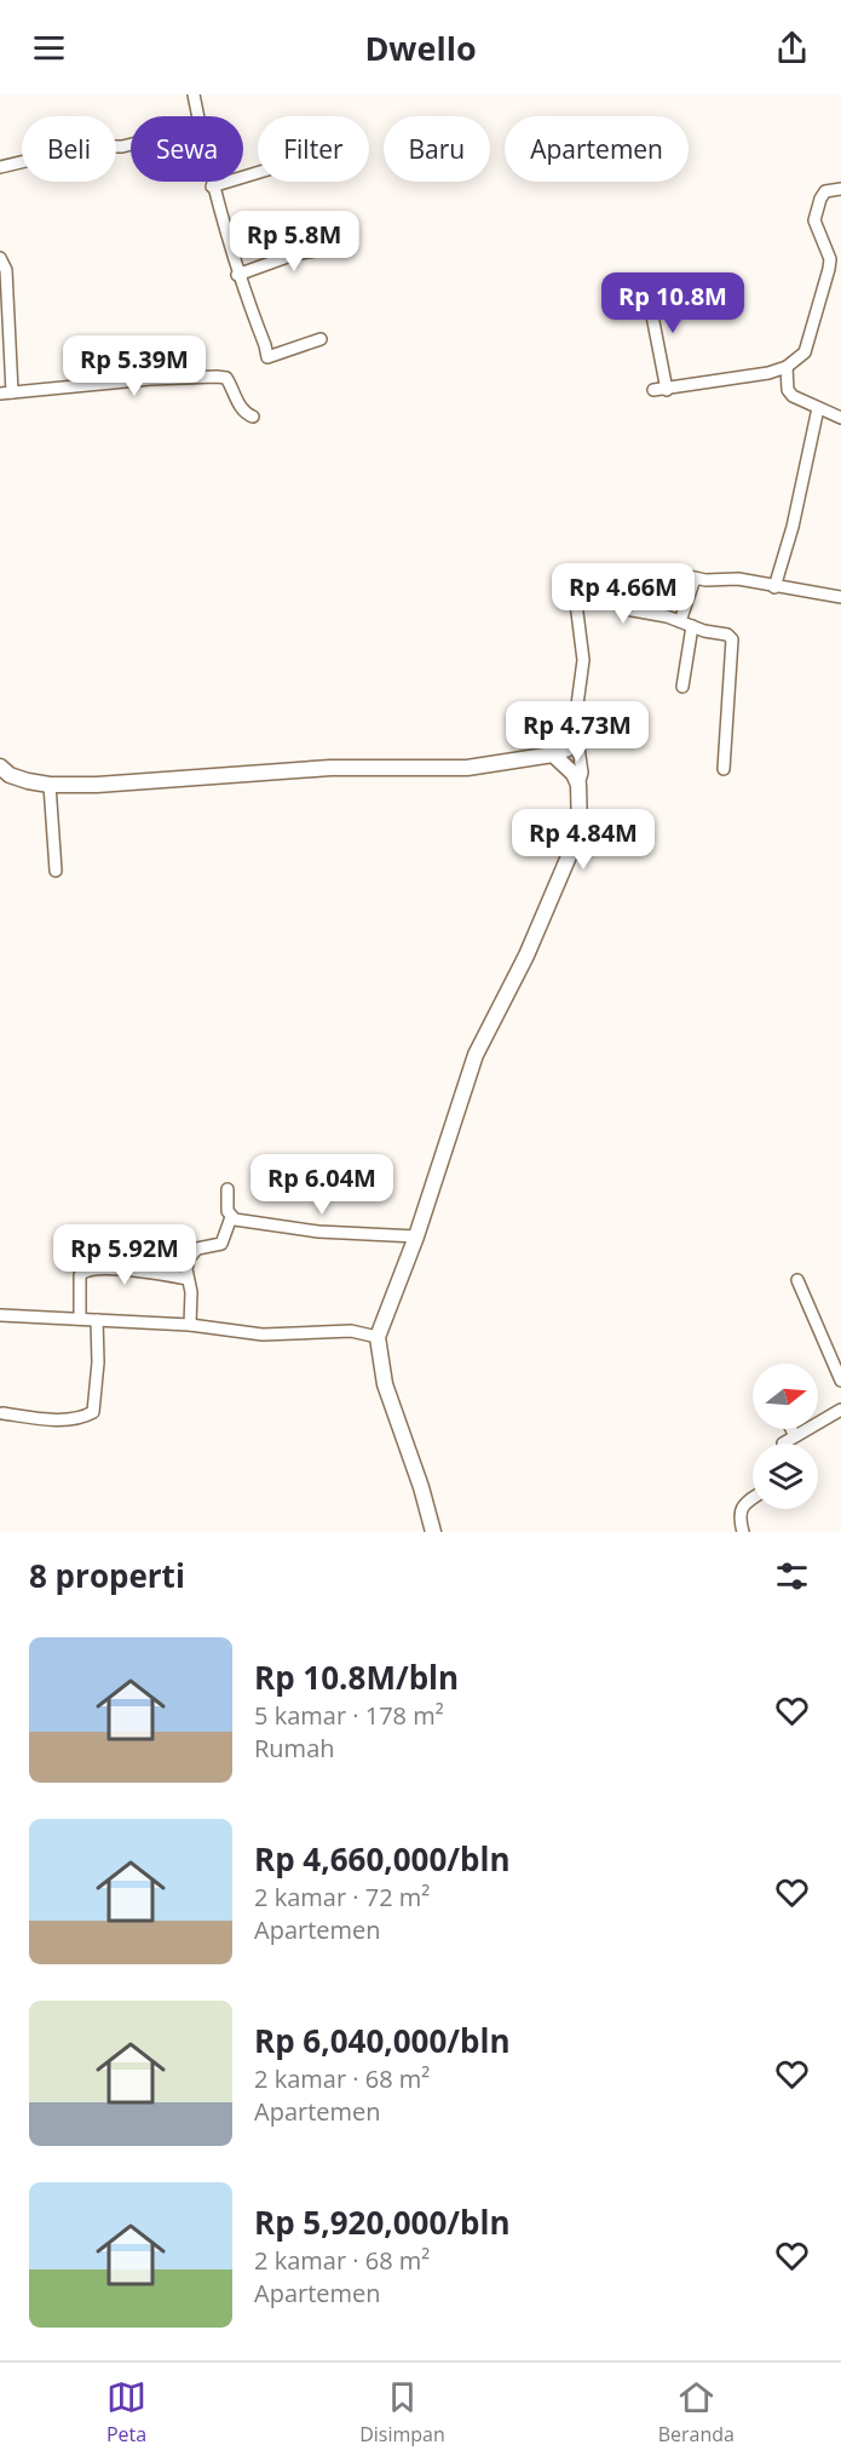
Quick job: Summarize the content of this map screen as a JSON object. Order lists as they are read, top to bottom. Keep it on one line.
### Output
{"north":"right","page":{"header":"Dwello","chip":["Beli","Sewa","Filter","Baru","Apartemen"],"price":["Rp 5.8M","Rp 10.8M","Rp 5.39M","Rp 4.66M","Rp 4.73M","Rp 4.84M","Rp 6.04M","Rp 5.92M"],"heading":"8 properti","list":[{"name":"Rp 10.8M/bln","note":"5 kamar · 178 m² · Rumah"},{"name":"Rp 4,660,000/bln","note":"2 kamar · 72 m² · Apartemen"},{"name":"Rp 6,040,000/bln","note":"2 kamar · 68 m² · Apartemen"},{"name":"Rp 5,920,000/bln","note":"2 kamar · 68 m² · Apartemen"}],"tabs":["Peta","Disimpan","Beranda"]}}
